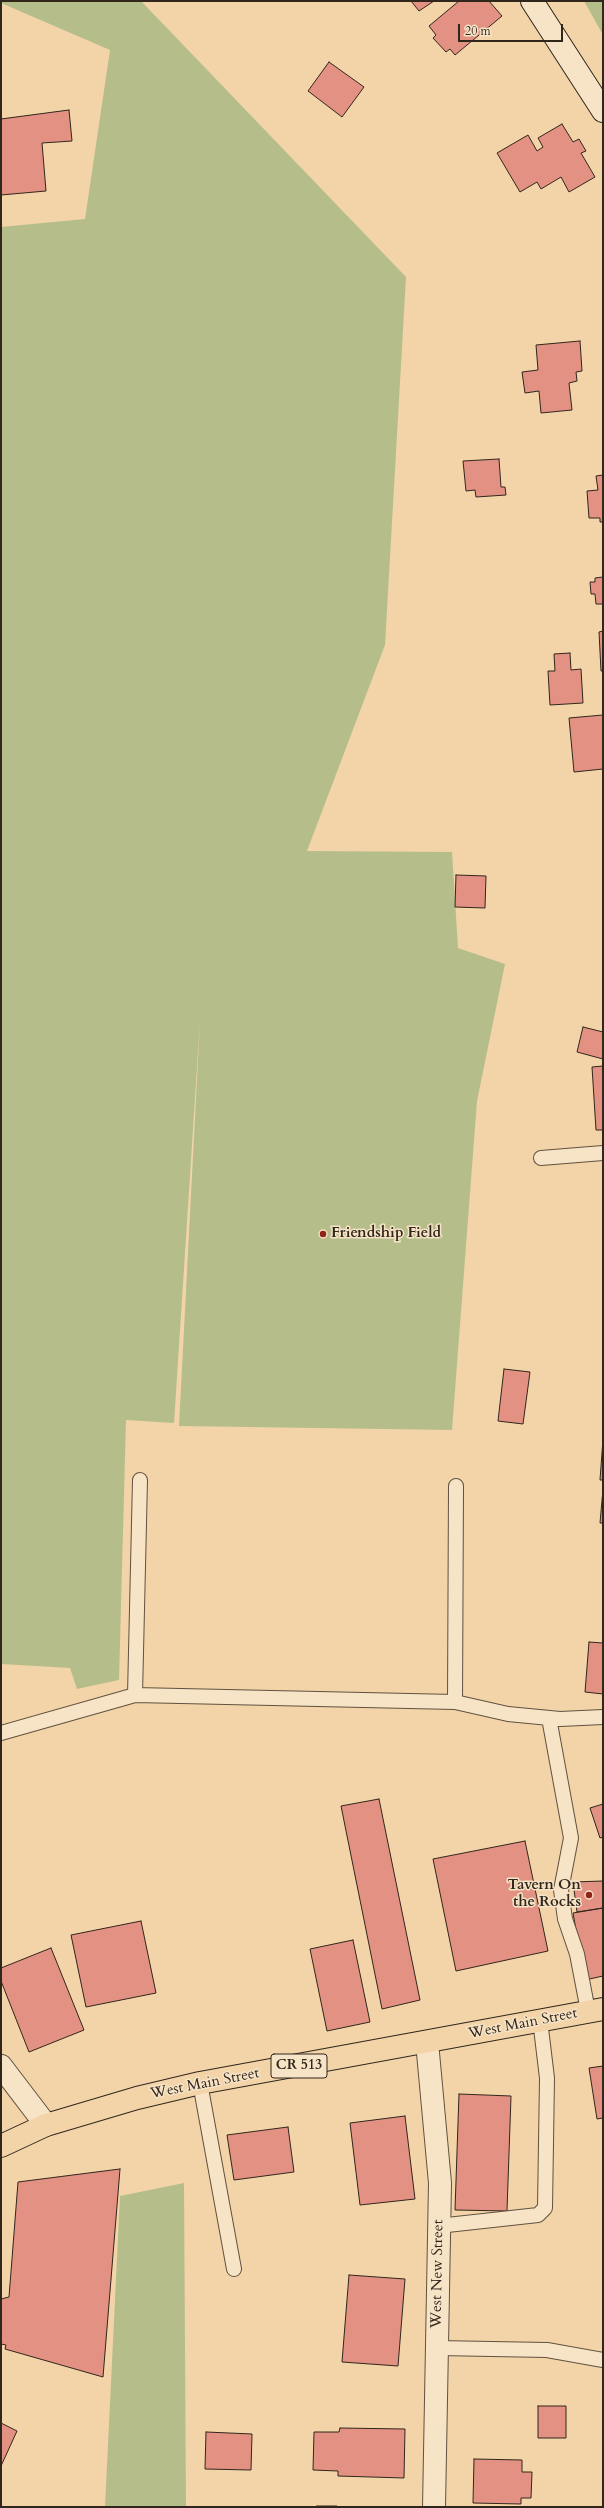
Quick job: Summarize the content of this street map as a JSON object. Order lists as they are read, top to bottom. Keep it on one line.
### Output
{"streets":{"main road":["West Main Street","CR 513"],"street":["West New Street"]},"crossings":[["West Main Street","West New Street"]],"places":["Friendship Field","Tavern On the Rocks"],"scale_bar":"20 m"}
